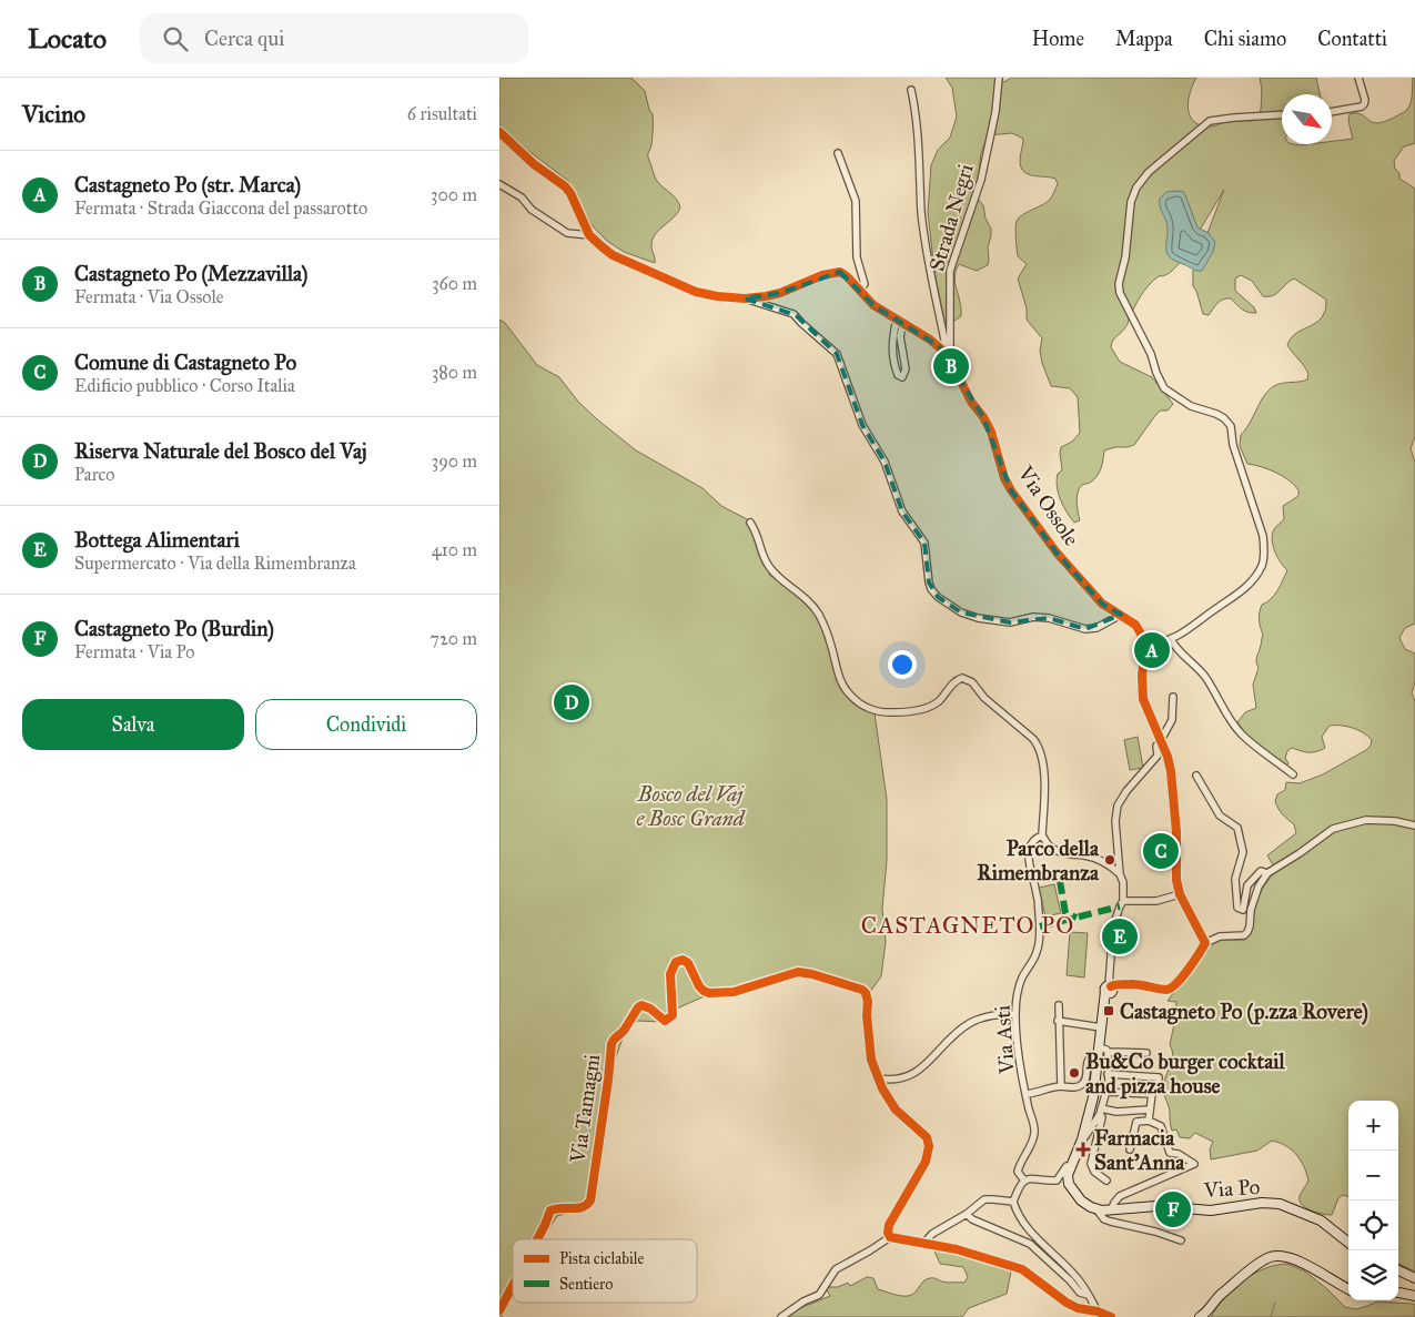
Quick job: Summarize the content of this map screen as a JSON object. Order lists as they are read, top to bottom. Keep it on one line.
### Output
{"streets":{"street":["Strada Negri","Via Ossole","Via Asti","Via Tamagni","Via Po"]},"crossings":[["Strada Negri","Via Ossole"]],"districts":["CASTAGNETO PO"],"parks":["Bosco del Vaj e Bosc Grand"],"places":{"other":["Parco della Rimembranza","Bu&Co burger cocktail and pizza house"],"transit":["Castagneto Po (p.zza Rovere)"],"health":["Farmacia Sant'Anna"]},"legend":["Pista ciclabile","Sentiero"],"north":"bottom right","page":{"header":"Locato","search":"Cerca qui","nav":["Home","Mappa","Chi siamo","Contatti"],"heading":["Vicino","6 risultati"],"list":[{"mark":"A","name":"Castagneto Po (str. Marca)","note":"Fermata · Strada Giaccona del passarotto","value":"300 m"},{"mark":"B","name":"Castagneto Po (Mezzavilla)","note":"Fermata · Via Ossole","value":"360 m"},{"mark":"C","name":"Comune di Castagneto Po","note":"Edificio pubblico · Corso Italia","value":"380 m"},{"mark":"D","name":"Riserva Naturale del Bosco del Vaj","note":"Parco","value":"390 m"},{"mark":"E","name":"Bottega Alimentari","note":"Supermercato · Via della Rimembranza","value":"410 m"},{"mark":"F","name":"Castagneto Po (Burdin)","note":"Fermata · Via Po","value":"720 m"}],"pins":["B","A","D","C","E","F"],"buttons":["Salva","Condividi"],"map_buttons":["+","−"]}}
